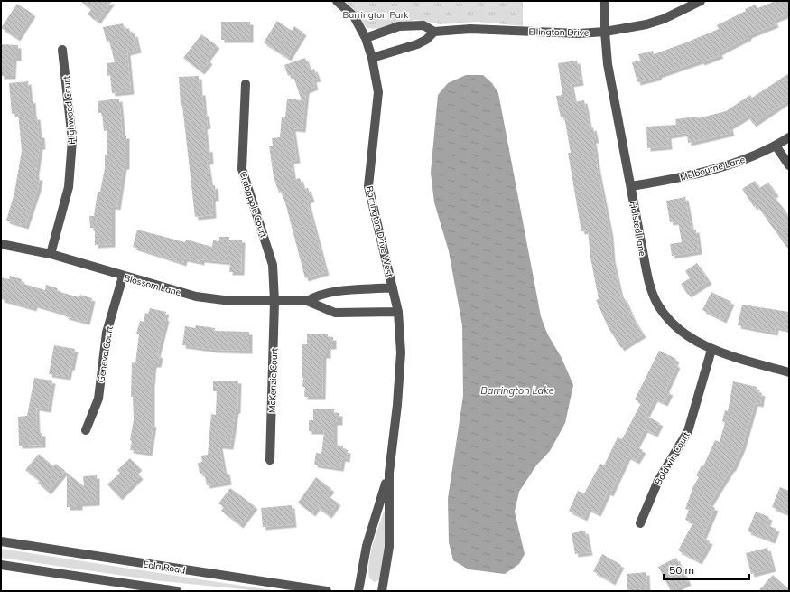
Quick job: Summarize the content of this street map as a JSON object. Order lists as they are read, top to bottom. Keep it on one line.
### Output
{"streets":{"street":["Ellington Drive","Highwood Court","Melbourne Lane","Crabapple Court","Halsted Lane","Barrington Drive West","Blossom Lane","Geneva Court","McKenzie Court","Baldwin Court","Eola Road"]},"crossings":[["Ellington Drive","Halsted Lane"],["Ellington Drive","Barrington Drive West"],["Highwood Court","Blossom Lane"],["Melbourne Lane","Halsted Lane"],["Crabapple Court","Blossom Lane"],["Crabapple Court","McKenzie Court"],["Halsted Lane","Baldwin Court"],["Barrington Drive West","Blossom Lane"],["Blossom Lane","Geneva Court"],["Blossom Lane","McKenzie Court"]],"water":["Barrington Lake"],"parks":["Barrington Park"],"scale_bar":"50 m"}
